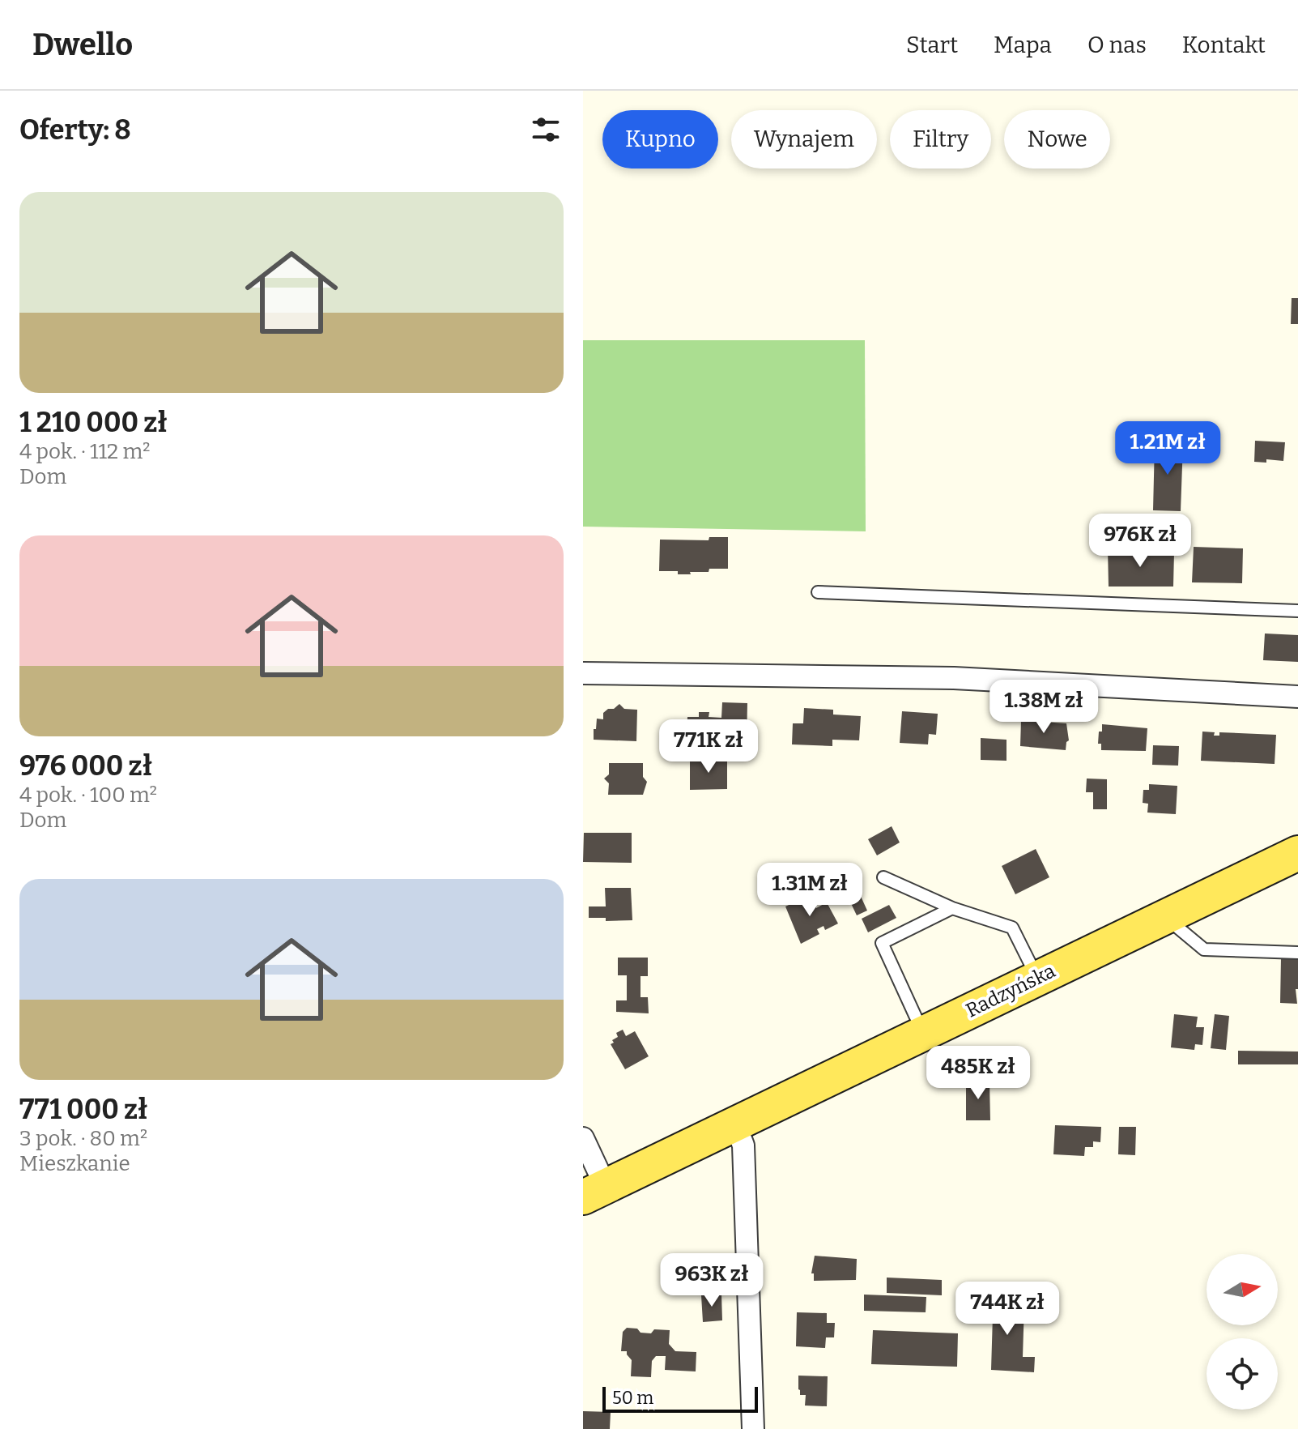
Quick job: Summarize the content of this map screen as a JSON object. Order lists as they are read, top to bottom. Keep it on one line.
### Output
{"streets":{"main road":["Radzyńska"]},"scale_bar":"50 m","north":"right","page":{"header":"Dwello","nav":["Start","Mapa","O nas","Kontakt"],"heading":"Oferty: 8","chip":["Kupno","Wynajem","Filtry","Nowe"],"list":[{"name":"1 210 000 zł","note":"4 pok. · 112 m² · Dom"},{"name":"976 000 zł","note":"4 pok. · 100 m² · Dom"},{"name":"771 000 zł","note":"3 pok. · 80 m² · Mieszkanie"}],"price":["1.21M zł","976K zł","1.38M zł","771K zł","1.31M zł","485K zł","963K zł","744K zł"],"scale":"50 m"}}
